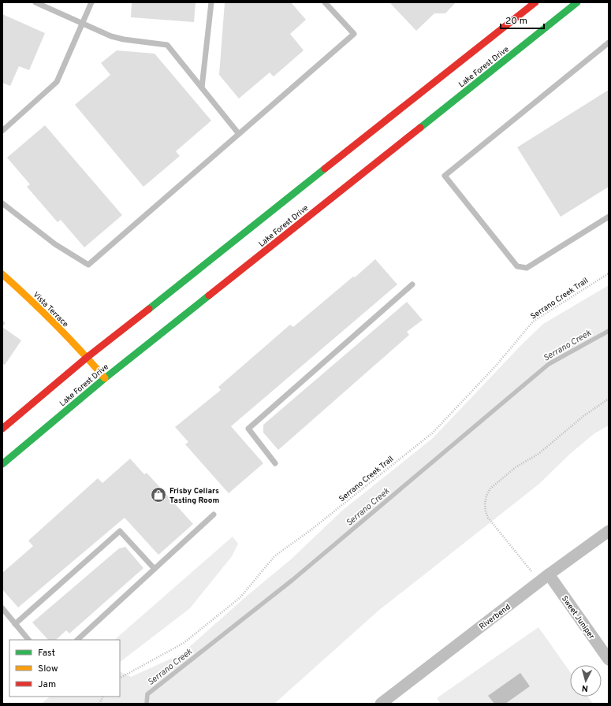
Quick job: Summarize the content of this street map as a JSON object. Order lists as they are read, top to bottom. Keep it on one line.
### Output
{"streets":{"main road":["Lake Forest Drive","Vista Terrace"],"street":["Riverbend","Sweet Juniper"],"path":["Serrano Creek Trail"]},"crossings":[["Lake Forest Drive","Vista Terrace"],["Riverbend","Sweet Juniper"]],"water":["Serrano Creek"],"places":{"shop":["Frisby Cellars Tasting Room"]},"legend":["Fast","Slow","Jam"],"scale_bar":"20 m","north":"bottom"}
